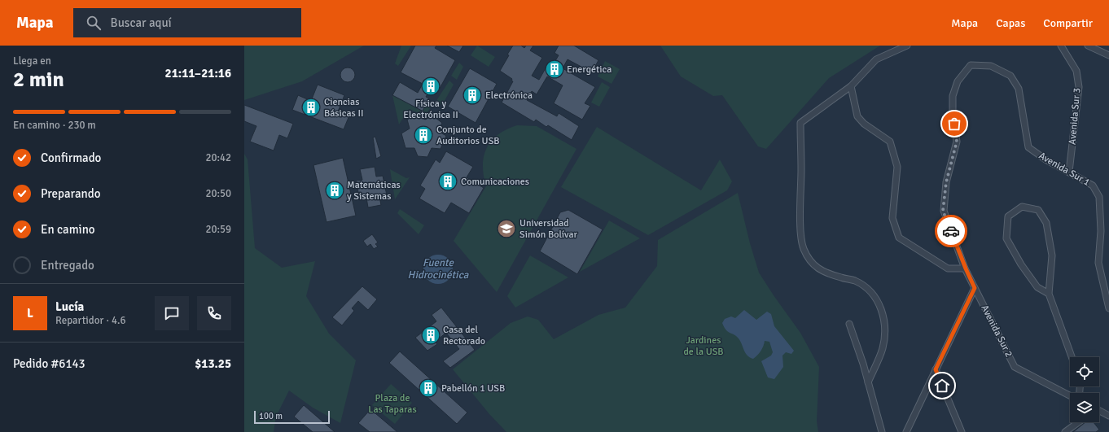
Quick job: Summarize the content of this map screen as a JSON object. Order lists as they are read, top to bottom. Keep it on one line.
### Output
{"streets":{"street":["Avenida Sur 3","Avenida Sur 1","Avenida Sur 2"]},"crossings":[["Avenida Sur 3","Avenida Sur 1"],["Avenida Sur 1","Avenida Sur 2"]],"water":["Fuente Hidrocinética"],"parks":["Jardines de la USB","Plaza de Las Taparas"],"places":{"building":["Energética","Física y Electrónica II","Electrónica","Ciencias Básicas II","Conjunto de Auditorios USB","Comunicaciones","Matemáticas y Sistemas","Casa del Rectorado","Pabellón 1 USB"],"school or university":["Universidad Simón Bolívar"]},"scale_bar":"100 m","page":{"header":"Mapa","search":"Buscar aquí","nav":["Mapa","Capas","Compartir"],"heading":["2 min","Llega en","21:11–21:16"],"panel":["Lucía","Repartidor · 4.6","Pedido #6143","$13.25"],"bar":"En camino · 230 m","list":[["Confirmado","20:42"],["Preparando","20:50"],["En camino","20:59"],"Entregado"],"round":"L","scale":"100 m"}}
